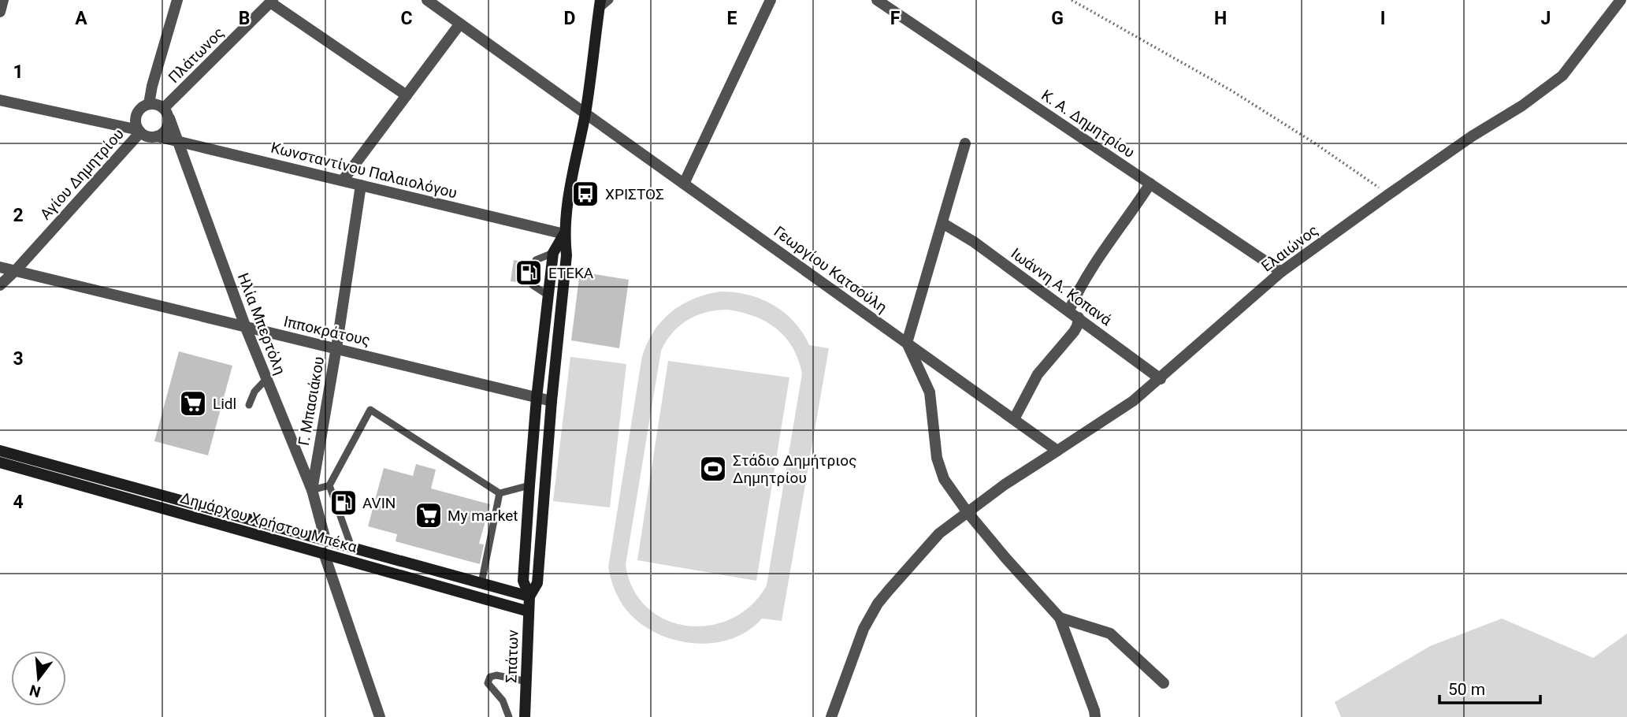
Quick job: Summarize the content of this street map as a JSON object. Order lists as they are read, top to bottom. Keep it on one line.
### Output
{"streets":{"main road":["Δημάρχου Χρήστου Μπέκα","Σπάτων"],"street":["Πλάτωνος","Κ. Α. Δημητρίου","Κωνσταντίνου Παλαιολόγου","Αγίου Δημητρίου","Ελαιώνος","Γεωργίου Κατσούλη","Ιωάννη Α. Κοπανά","Ηλία Μπερτόλη","Ιπποκράτους","Γ. Μπασιάκου"]},"crossings":[["Πλάτωνος","Κωνσταντίνου Παλαιολόγου"],["Πλάτωνος","Αγίου Δημητρίου"],["Πλάτωνος","Ηλία Μπερτόλη"],["Κ. Α. Δημητρίου","Ελαιώνος"],["Κωνσταντίνου Παλαιολόγου","Αγίου Δημητρίου"],["Κωνσταντίνου Παλαιολόγου","Ηλία Μπερτόλη"],["Κωνσταντίνου Παλαιολόγου","Γ. Μπασιάκου"],["Αγίου Δημητρίου","Ηλία Μπερτόλη"],["Αγίου Δημητρίου","Ιπποκράτους"],["Ελαιώνος","Γεωργίου Κατσούλη"],["Ελαιώνος","Ιωάννη Α. Κοπανά"],["Ηλία Μπερτόλη","Ιπποκράτους"],["Ηλία Μπερτόλη","Γ. Μπασιάκου"],["Ηλία Μπερτόλη","Δημάρχου Χρήστου Μπέκα"],["Ιπποκράτους","Γ. Μπασιάκου"],["Δημάρχου Χρήστου Μπέκα","Σπάτων"]],"places":{"bus stop":["ΧΡΙΣΤΟΣ"],"fuel station":["ΕΤΕΚΑ","AVIN"],"supermarket":["Lidl","My market"],"sports":["Στάδιο Δημήτριος Δημητρίου"]},"scale_bar":"50 m","north":"bottom","grid":{"columns":["A","B","C","D","E","F","G","H","I","J"],"rows":["1","2","3","4"]}}
